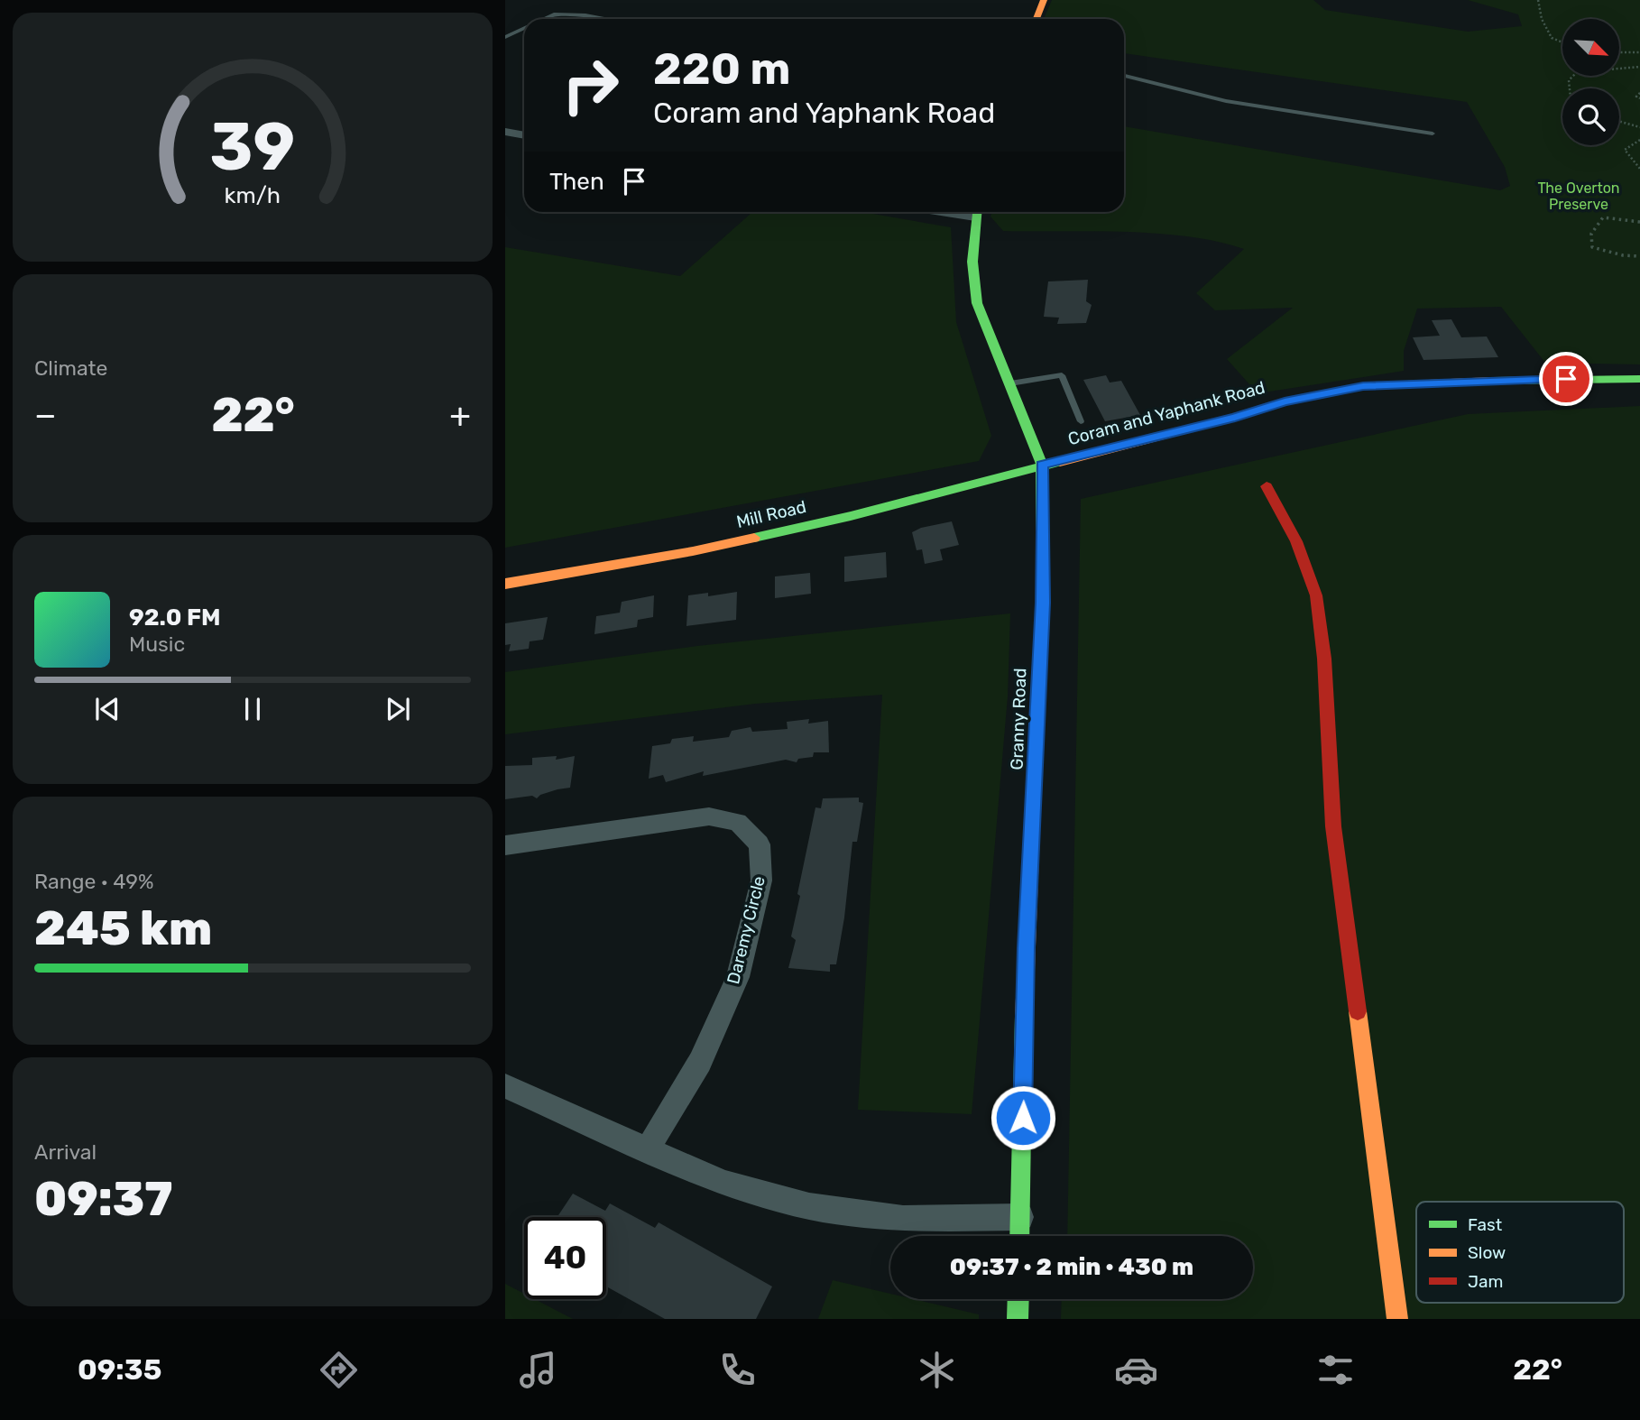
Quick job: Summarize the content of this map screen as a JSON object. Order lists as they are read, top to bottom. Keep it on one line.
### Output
{"streets":{"street":["Coram and Yaphank Road","Mill Road","Granny Road","Daremy Circle"]},"crossings":[["Coram and Yaphank Road","Mill Road"],["Coram and Yaphank Road","Granny Road"],["Mill Road","Granny Road"]],"parks":["The Overton Preserve"],"legend":["Fast","Slow","Jam"],"north":"bottom right","page":{"turn":["220 m","Coram and Yaphank Road"],"then":"Then","tile":["Climate",["Range · 49%","245 km"],["Arrival","09:37"]],"heat":["−","22°","+"],"song":["92.0 FM","Music"],"limit":"40","trip":"09:37 · 2 min · 430 m","tabs":["09:35","22°"],"gauge":["39","km/h"]}}
